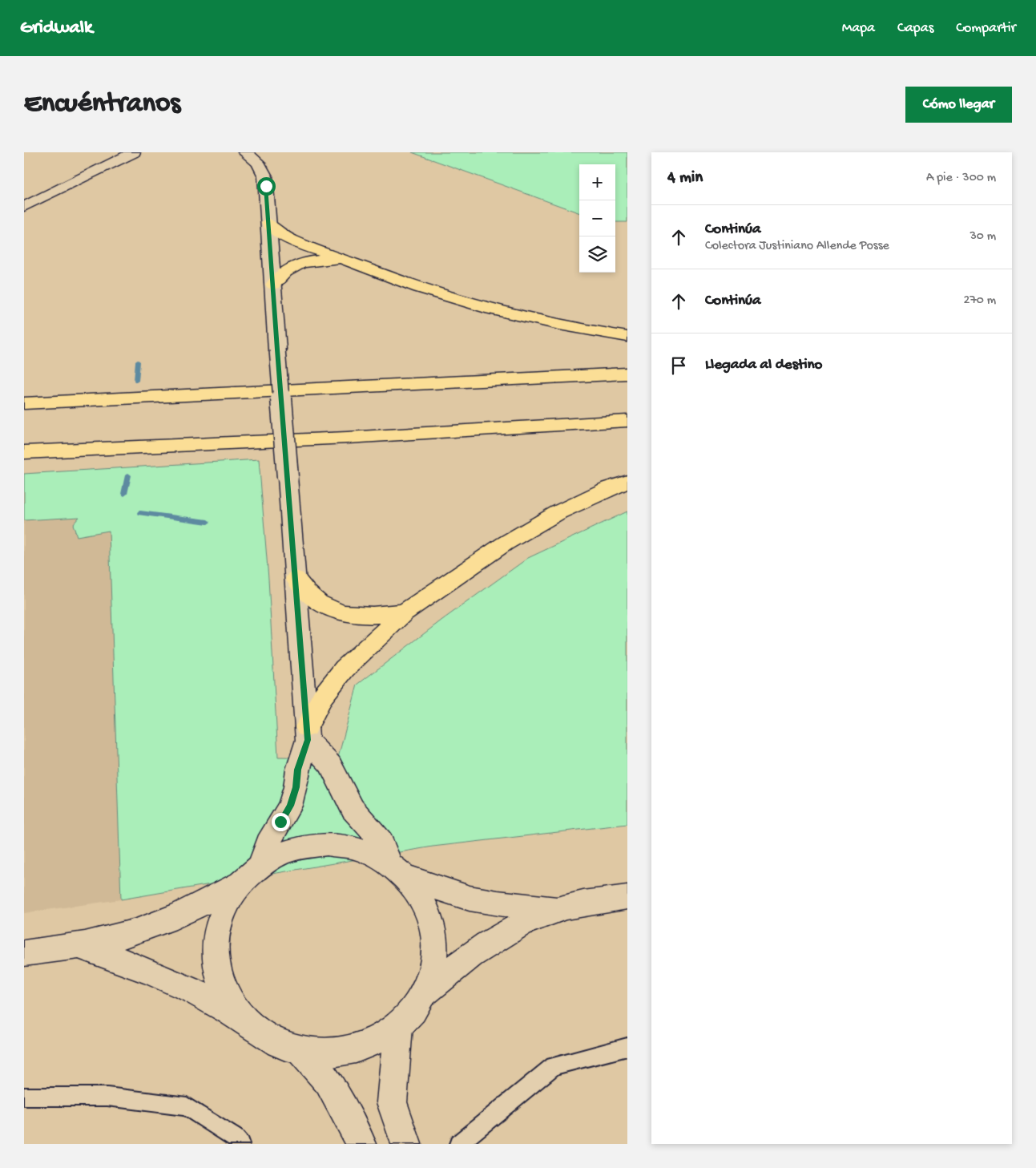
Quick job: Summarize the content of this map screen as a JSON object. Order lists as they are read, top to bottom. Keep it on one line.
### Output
{"page":{"header":"Gridwalk","nav":["Mapa","Capas","Compartir"],"buttons":"Cómo llegar","title":"Encuéntranos","heading":["4 min","A pie · 300 m"],"map_buttons":["+","−"],"list":[["Continúa","Colectora Justiniano Allende Posse","30 m"],["Continúa","270 m"],"Llegada al destino"]}}
